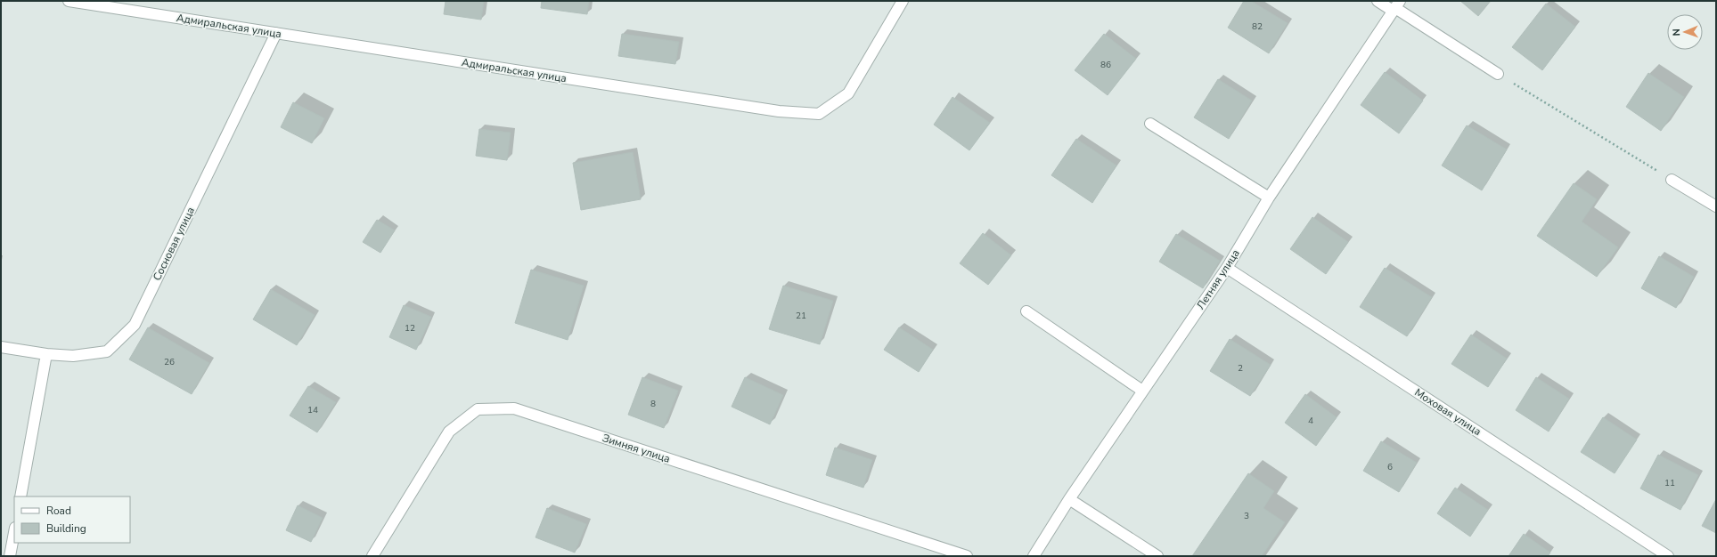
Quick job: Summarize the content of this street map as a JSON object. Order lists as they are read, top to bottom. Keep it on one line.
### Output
{"streets":{"street":["Адмиральская улица","Сосновая улица","Летняя улица","Моховая улица","Зимняя улица"]},"crossings":[["Адмиральская улица","Сосновая улица"],["Летняя улица","Моховая улица"]],"house_numbers":["82","86","21","12","26","2","8","14","4","6","11","3"],"legend":["Road","Building"],"north":"left"}
